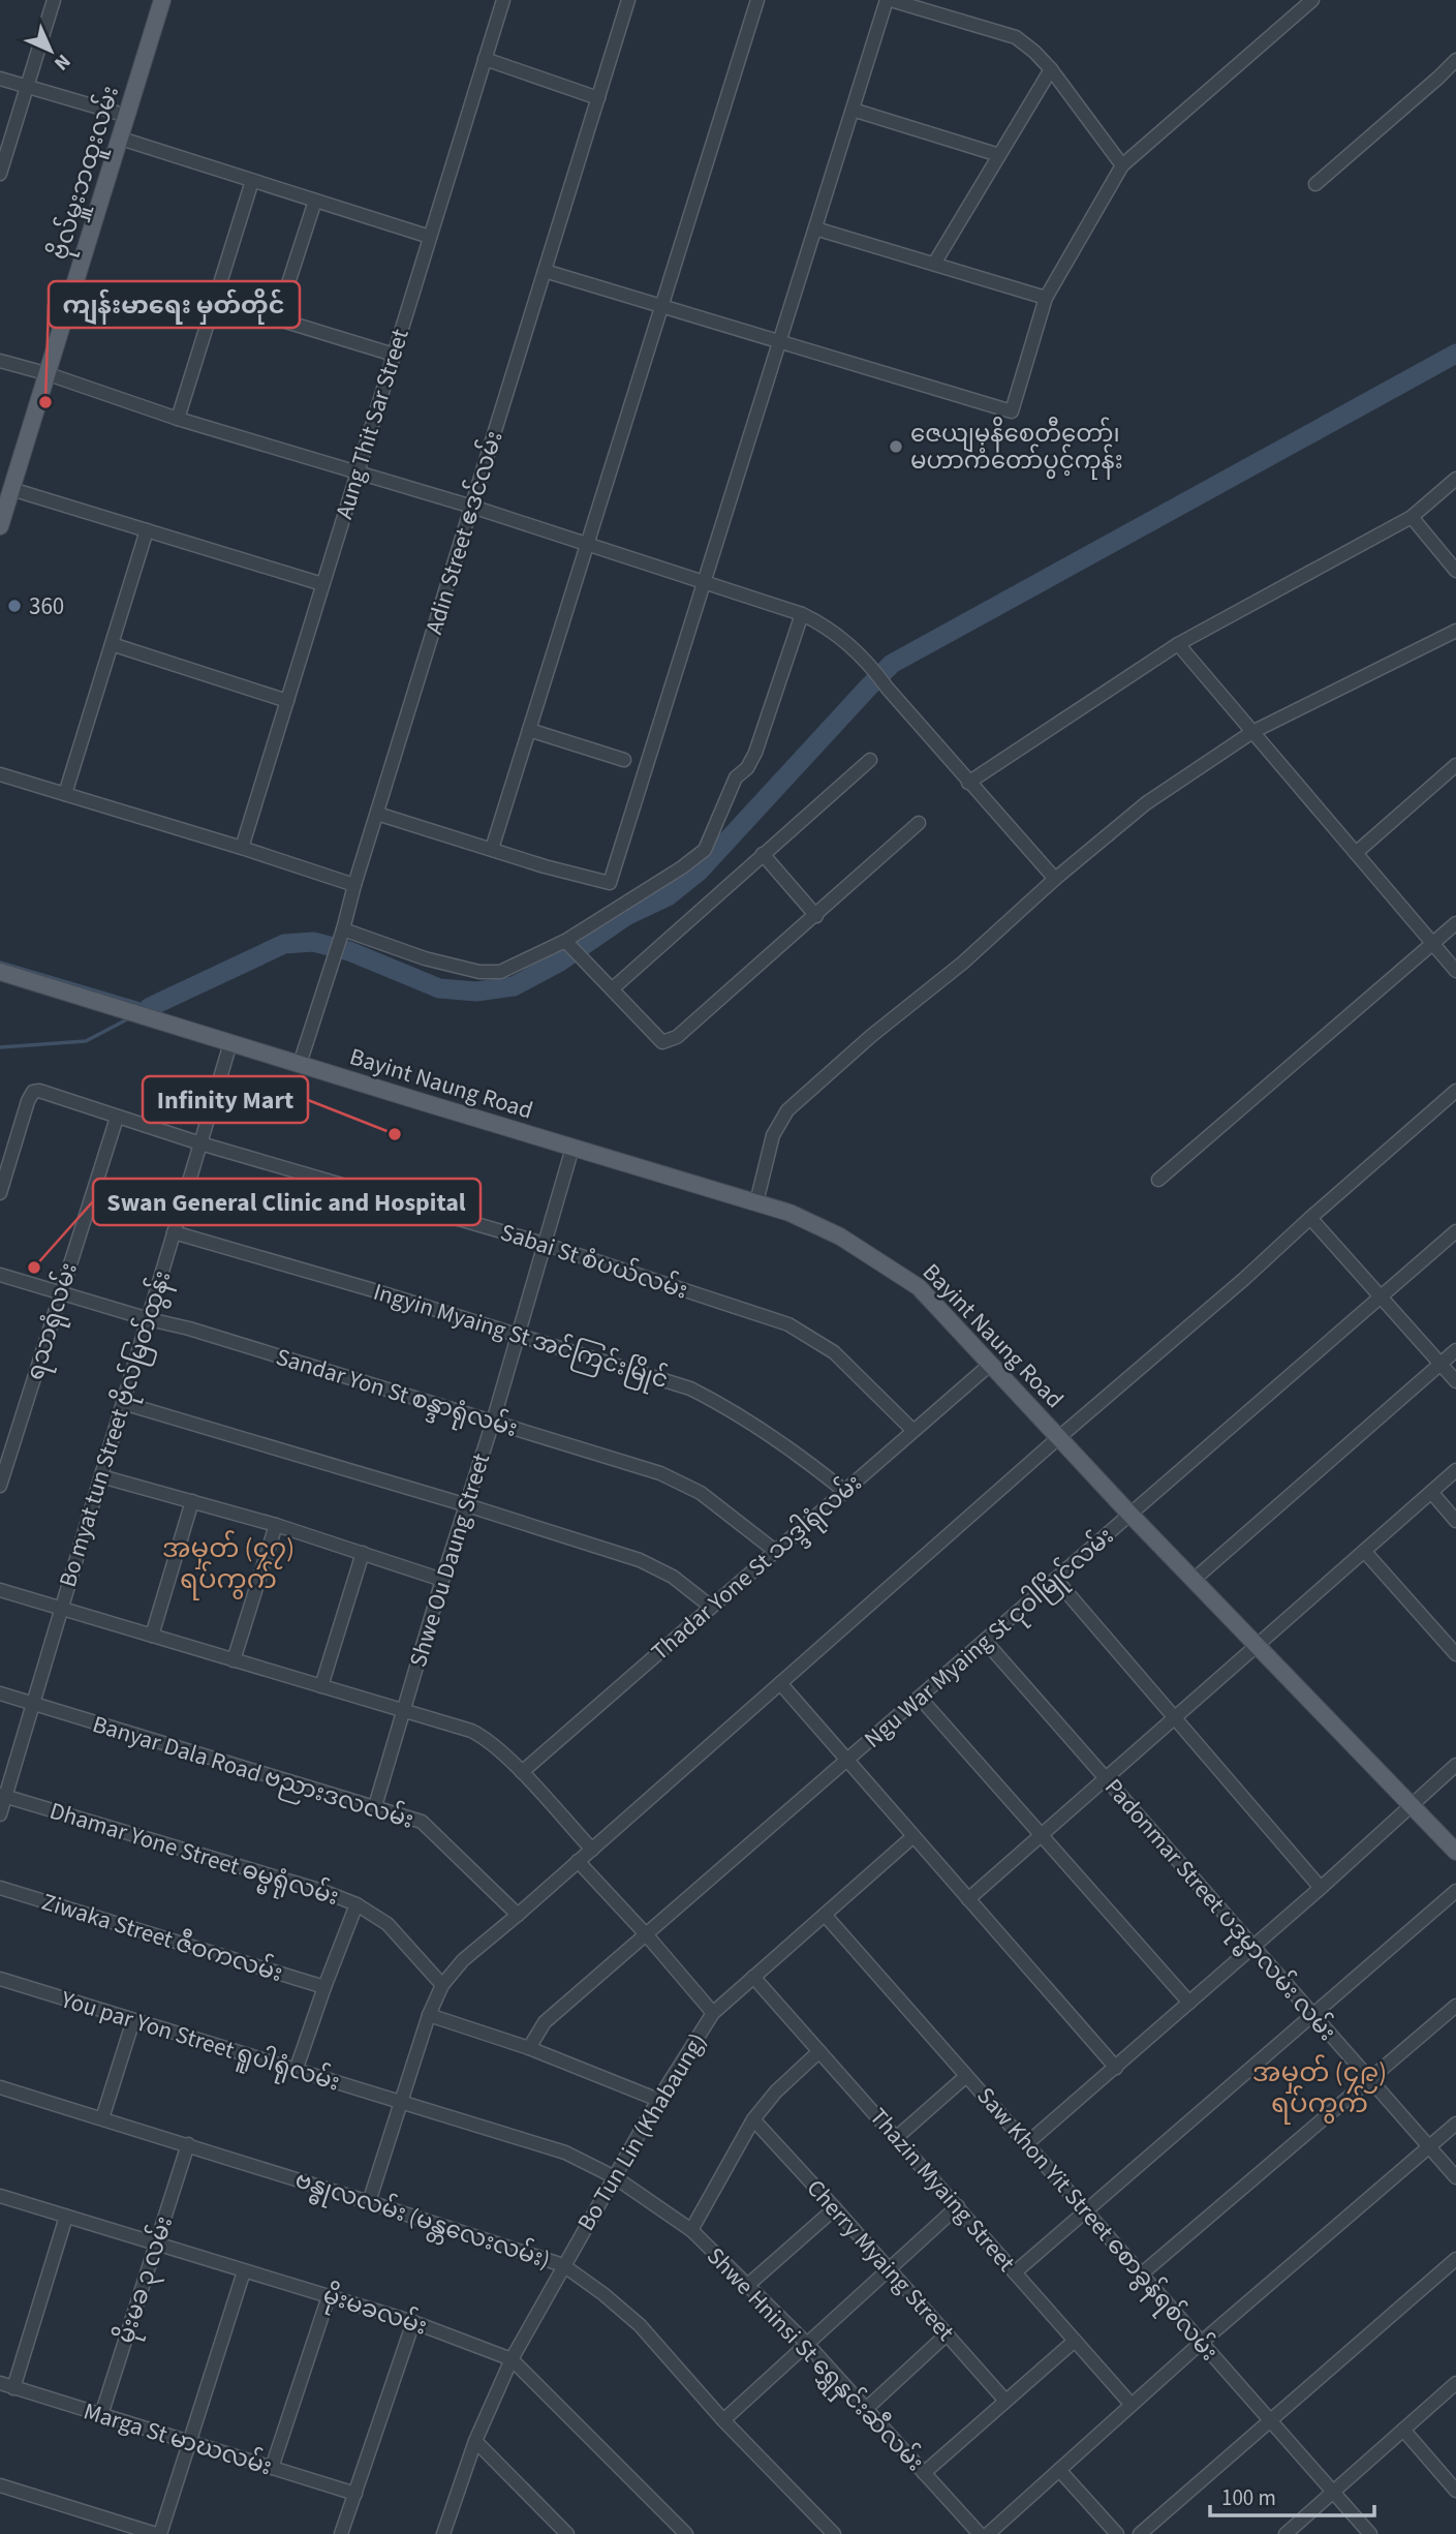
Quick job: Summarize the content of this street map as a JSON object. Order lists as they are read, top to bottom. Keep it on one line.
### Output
{"streets":{"main road":["ဗိုလ်မှူးဘထူးလမ်း","Bayint Naung Road"],"street":["Aung Thit Sar Street","Adin Street ဧဒင်လမ်း","Sabai St စံပယ်လမ်း","ရသာရုံလမ်း","Ingyin Myaing St အင်ကြင်းမြိုင်","Sandar Yon St စန္ဒာရုံလမ်း","Bo myat tun Street ဗိုလ်မြတ်ထွန်း","Shwe Ou Daung Street","Thadar Yone St သဒ္ဒါရုံလမ်း","Ngu War Myaing St ငုဝါမြိုင်လမ်း","Banyar Dala Road ဗညားဒလလမ်း","Dhamar Yone Street ဓမ္မရုံလမ်း","Padonmar Street ပဒုမ္မာလမ်း လမ်း","Ziwaka Street ဇီဝကလမ်း","You par Yon Street ရူပါရုံလမ်း","Bo Tun Lin (Khabaung)","Thazin Myaing Street","ဗန္ဓုလလမ်း (မန္တလေးလမ်း)","Saw Khon Yit Street စောခွန်ရစ်လမ်း","Cherry Myaing Street","မိုးမခ ၃ လမ်း","မိုးမခလမ်း","Shwe Hninsi St ရွှေနှင်းဆီလမ်း","Marga St မာဃလမ်း"]},"crossings":[["Adin Street ဧဒင်လမ်း","Bayint Naung Road"],["Bayint Naung Road","Bo myat tun Street ဗိုလ်မြတ်ထွန်း"],["Bayint Naung Road","Shwe Ou Daung Street"],["Bayint Naung Road","Thadar Yone St သဒ္ဒါရုံလမ်း"],["Bayint Naung Road","Ngu War Myaing St ငုဝါမြိုင်လမ်း"],["Sabai St စံပယ်လမ်း","ရသာရုံလမ်း"],["Sabai St စံပယ်လမ်း","Bo myat tun Street ဗိုလ်မြတ်ထွန်း"],["Sabai St စံပယ်လမ်း","Shwe Ou Daung Street"],["Sabai St စံပယ်လမ်း","Thadar Yone St သဒ္ဒါရုံလမ်း"],["ရသာရုံလမ်း","Sandar Yon St စန္ဒာရုံလမ်း"],["Ingyin Myaing St အင်ကြင်းမြိုင်","Bo myat tun Street ဗိုလ်မြတ်ထွန်း"],["Ingyin Myaing St အင်ကြင်းမြိုင်","Shwe Ou Daung Street"],["Ingyin Myaing St အင်ကြင်းမြိုင်","Thadar Yone St သဒ္ဒါရုံလမ်း"],["Sandar Yon St စန္ဒာရုံလမ်း","Bo myat tun Street ဗိုလ်မြတ်ထွန်း"],["Sandar Yon St စန္ဒာရုံလမ်း","Shwe Ou Daung Street"],["Sandar Yon St စန္ဒာရုံလမ်း","Thadar Yone St သဒ္ဒါရုံလမ်း"],["Bo myat tun Street ဗိုလ်မြတ်ထွန်း","Banyar Dala Road ဗညားဒလလမ်း"],["Bo myat tun Street ဗိုလ်မြတ်ထွန်း","Dhamar Yone Street ဓမ္မရုံလမ်း"],["Shwe Ou Daung Street","Banyar Dala Road ဗညားဒလလမ်း"],["Ngu War Myaing St ငုဝါမြိုင်လမ်း","Padonmar Street ပဒုမ္မာလမ်း လမ်း"],["You par Yon Street ရူပါရုံလမ်း","Shwe Hninsi St ရွှေနှင်းဆီလမ်း"],["Bo Tun Lin (Khabaung)","Thazin Myaing Street"],["Bo Tun Lin (Khabaung)","ဗန္ဓုလလမ်း (မန္တလေးလမ်း)"],["Bo Tun Lin (Khabaung)","Saw Khon Yit Street စောခွန်ရစ်လမ်း"],["Bo Tun Lin (Khabaung)","မိုးမခလမ်း"],["Bo Tun Lin (Khabaung)","Shwe Hninsi St ရွှေနှင်းဆီလမ်း"],["ဗန္ဓုလလမ်း (မန္တလေးလမ်း)","မိုးမခ ၃ လမ်း"],["မိုးမခ ၃ လမ်း","မိုးမခလမ်း"],["မိုးမခ ၃ လမ်း","Marga St မာဃလမ်း"]],"districts":["အမှတ် (၄၇) ရပ်ကွက်","အမှတ် (၄၉) ရပ်ကွက်"],"places":["ကျန်းမာရေး မှတ်တိုင်","ဇေယျမုနိစေတီတော်၊ မဟာကံတော်ပွင့်ကုန်း","360","Infinity Mart","Swan General Clinic and Hospital"],"scale_bar":"100 m","north":"bottom right"}
